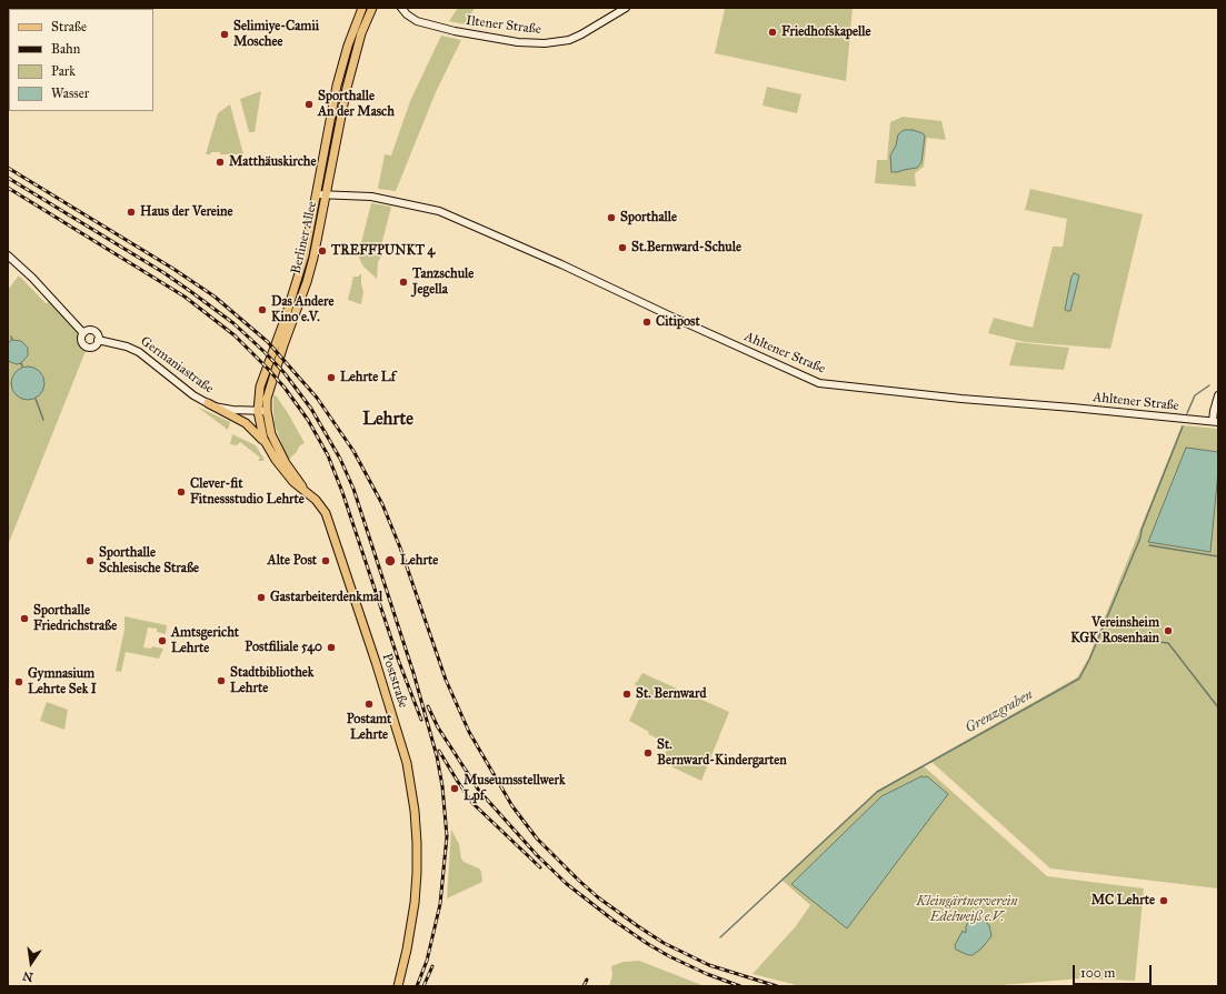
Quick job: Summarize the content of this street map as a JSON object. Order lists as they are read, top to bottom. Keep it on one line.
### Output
{"streets":{"main road":["Iltener Straße","Berliner Allee","Ahltener Straße","Germaniastraße","Poststraße"]},"crossings":[["Berliner Allee","Ahltener Straße"],["Berliner Allee","Germaniastraße"],["Berliner Allee","Poststraße"],["Germaniastraße","Poststraße"]],"districts":["Lehrte"],"water":["Grenzgraben"],"parks":["Kleingärtnerverein Edelweiß e.V."],"places":["Friedhofskapelle","Selimiye-Camii Moschee","Sporthalle An der Masch","Matthäuskirche","Haus der Vereine","Sporthalle","St.Bernward-Schule","TREFFPUNKT 4","Tanzschule Jegella","Das Andere Kino e.V.","Citipost","Lehrte Lf","Clever-fit Fitnessstudio Lehrte","Sporthalle Schlesische Straße","Alte Post","Lehrte","Gastarbeiterdenkmal","Sporthalle Friedrichstraße","Vereinsheim KGK Rosenhain","Amtsgericht Lehrte","Postfiliale 540","Stadtbibliothek Lehrte","Gymnasium Lehrte Sek I","St. Bernward","Postamt Lehrte","St. Bernward-Kindergarten","Museumsstellwerk Lpf","MC Lehrte"],"legend":["Straße","Bahn","Park","Wasser"],"scale_bar":"100 m","north":"bottom"}
